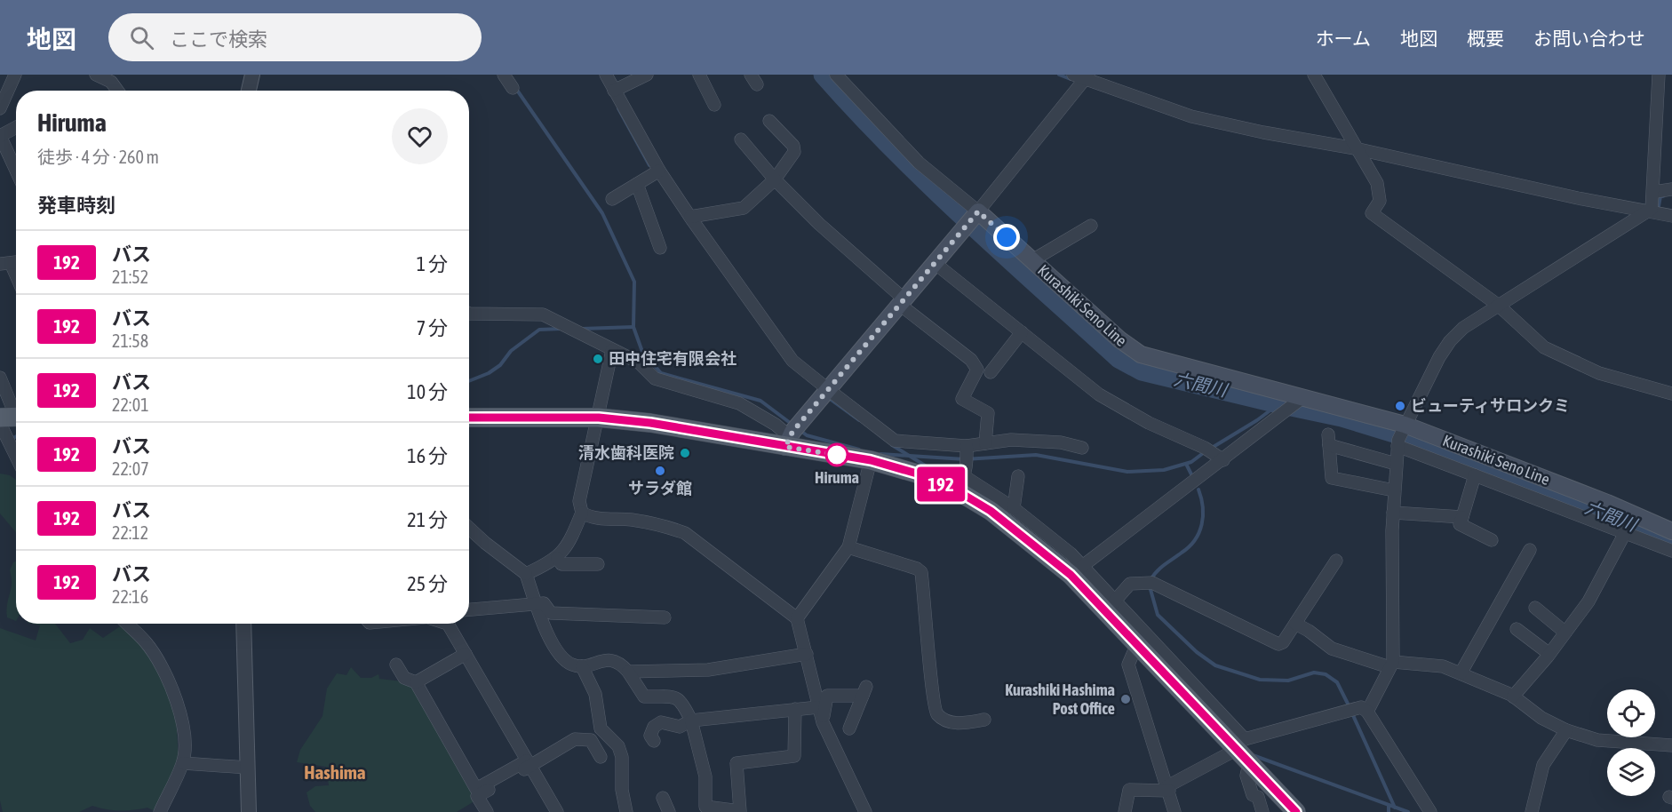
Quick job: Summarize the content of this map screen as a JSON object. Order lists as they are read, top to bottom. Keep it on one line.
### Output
{"streets":{"main road":["Kurashiki Seno Line"]},"districts":["Hashima"],"water":["六間川"],"places":["田中住宅有限会社","ビューティサロンクミ","清水歯科医院","Hiruma","サラダ館","Kurashiki Hashima Post Office"],"lines":["bus line 192"],"page":{"header":"地図","search":"ここで検索","nav":["ホーム","地図","概要","お問い合わせ"],"on_map":"192","heading":[["Hiruma","徒歩 · 4 分 · 260 m"],"発車時刻"],"list":[{"mark":"192","name":"バス","note":"21:52","value":"1 分"},{"mark":"192","name":"バス","note":"21:58","value":"7 分"},{"mark":"192","name":"バス","note":"22:01","value":"10 分"},{"mark":"192","name":"バス","note":"22:07","value":"16 分"},{"mark":"192","name":"バス","note":"22:12","value":"21 分"},{"mark":"192","name":"バス","note":"22:16","value":"25 分"}]}}
